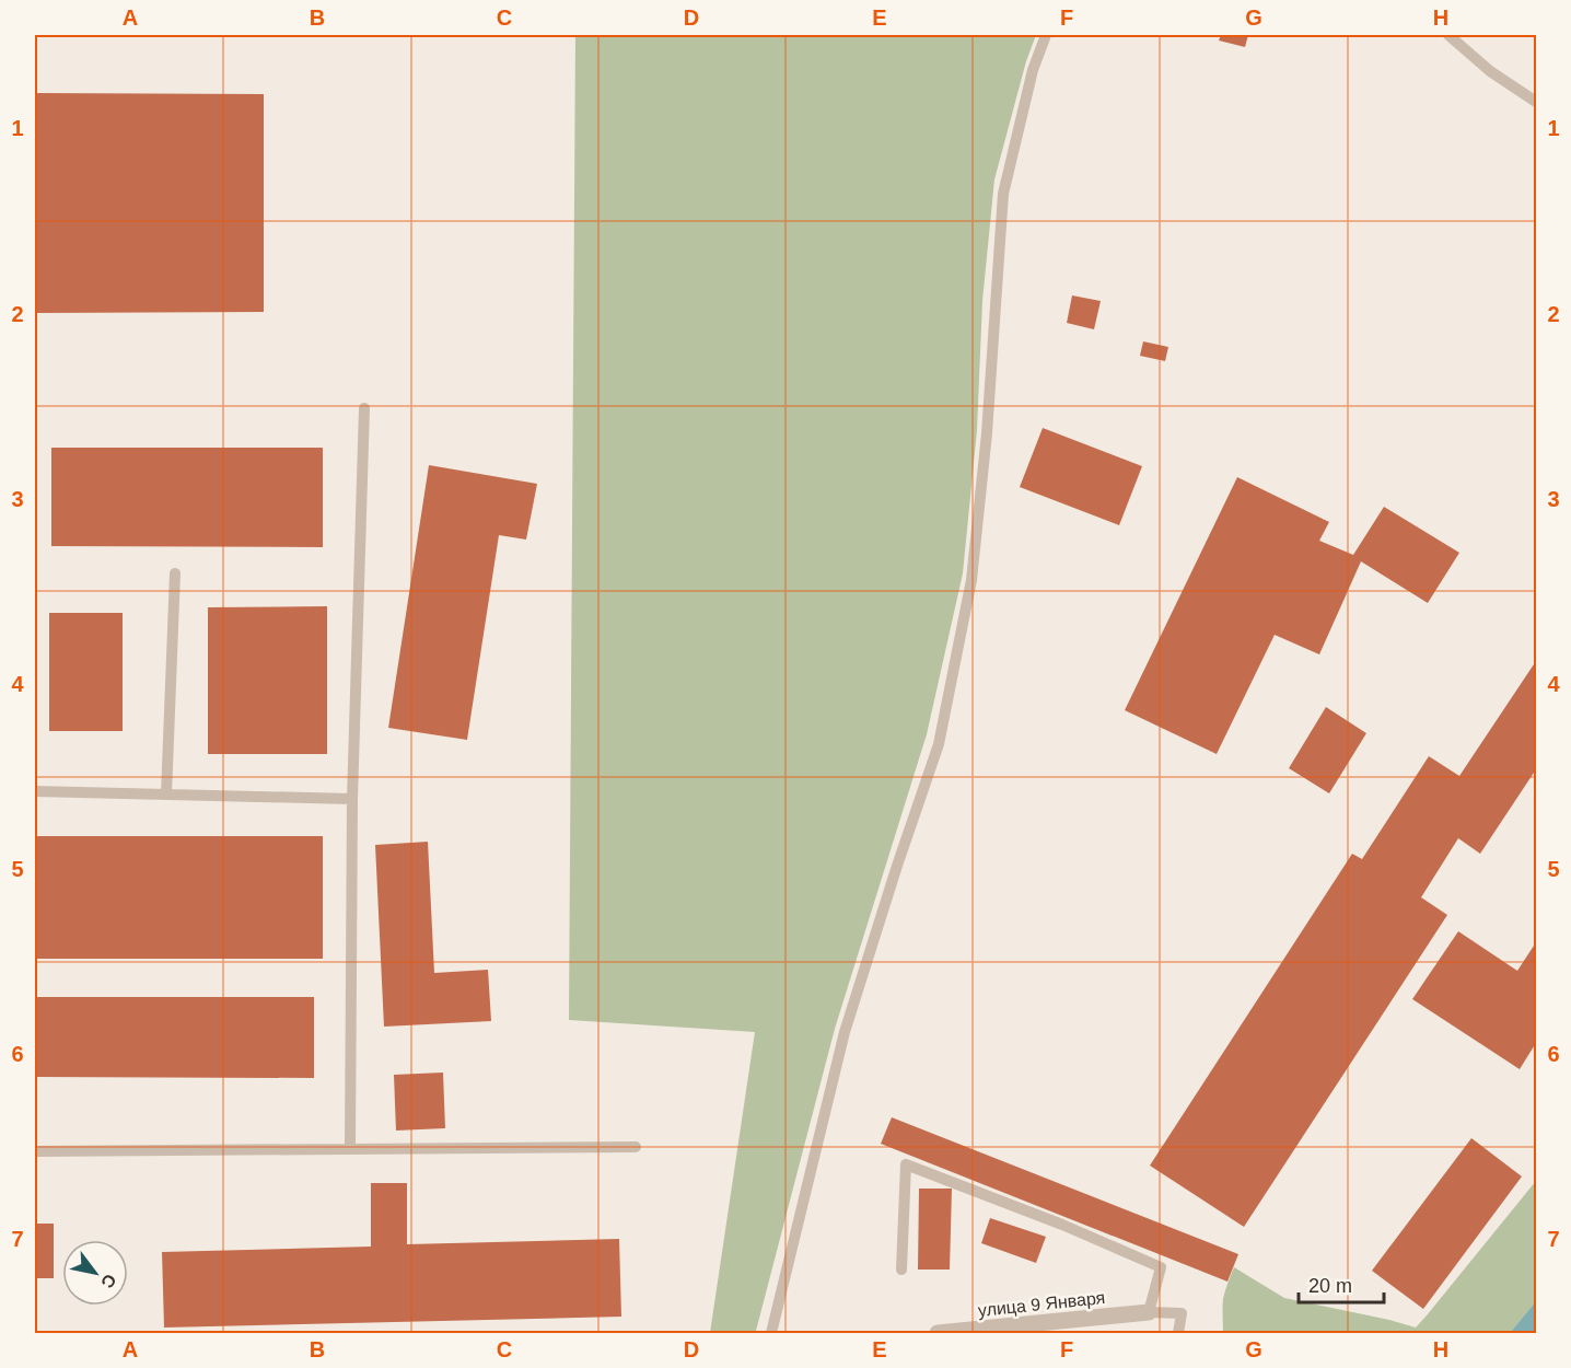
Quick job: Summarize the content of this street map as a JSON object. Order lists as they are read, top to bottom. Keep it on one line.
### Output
{"streets":{"street":["улица 9 Января"]},"scale_bar":"20 m","north":"bottom right","grid":{"columns":["A","B","C","D","E","F","G","H"],"rows":["1","2","3","4","5","6","7"]}}
